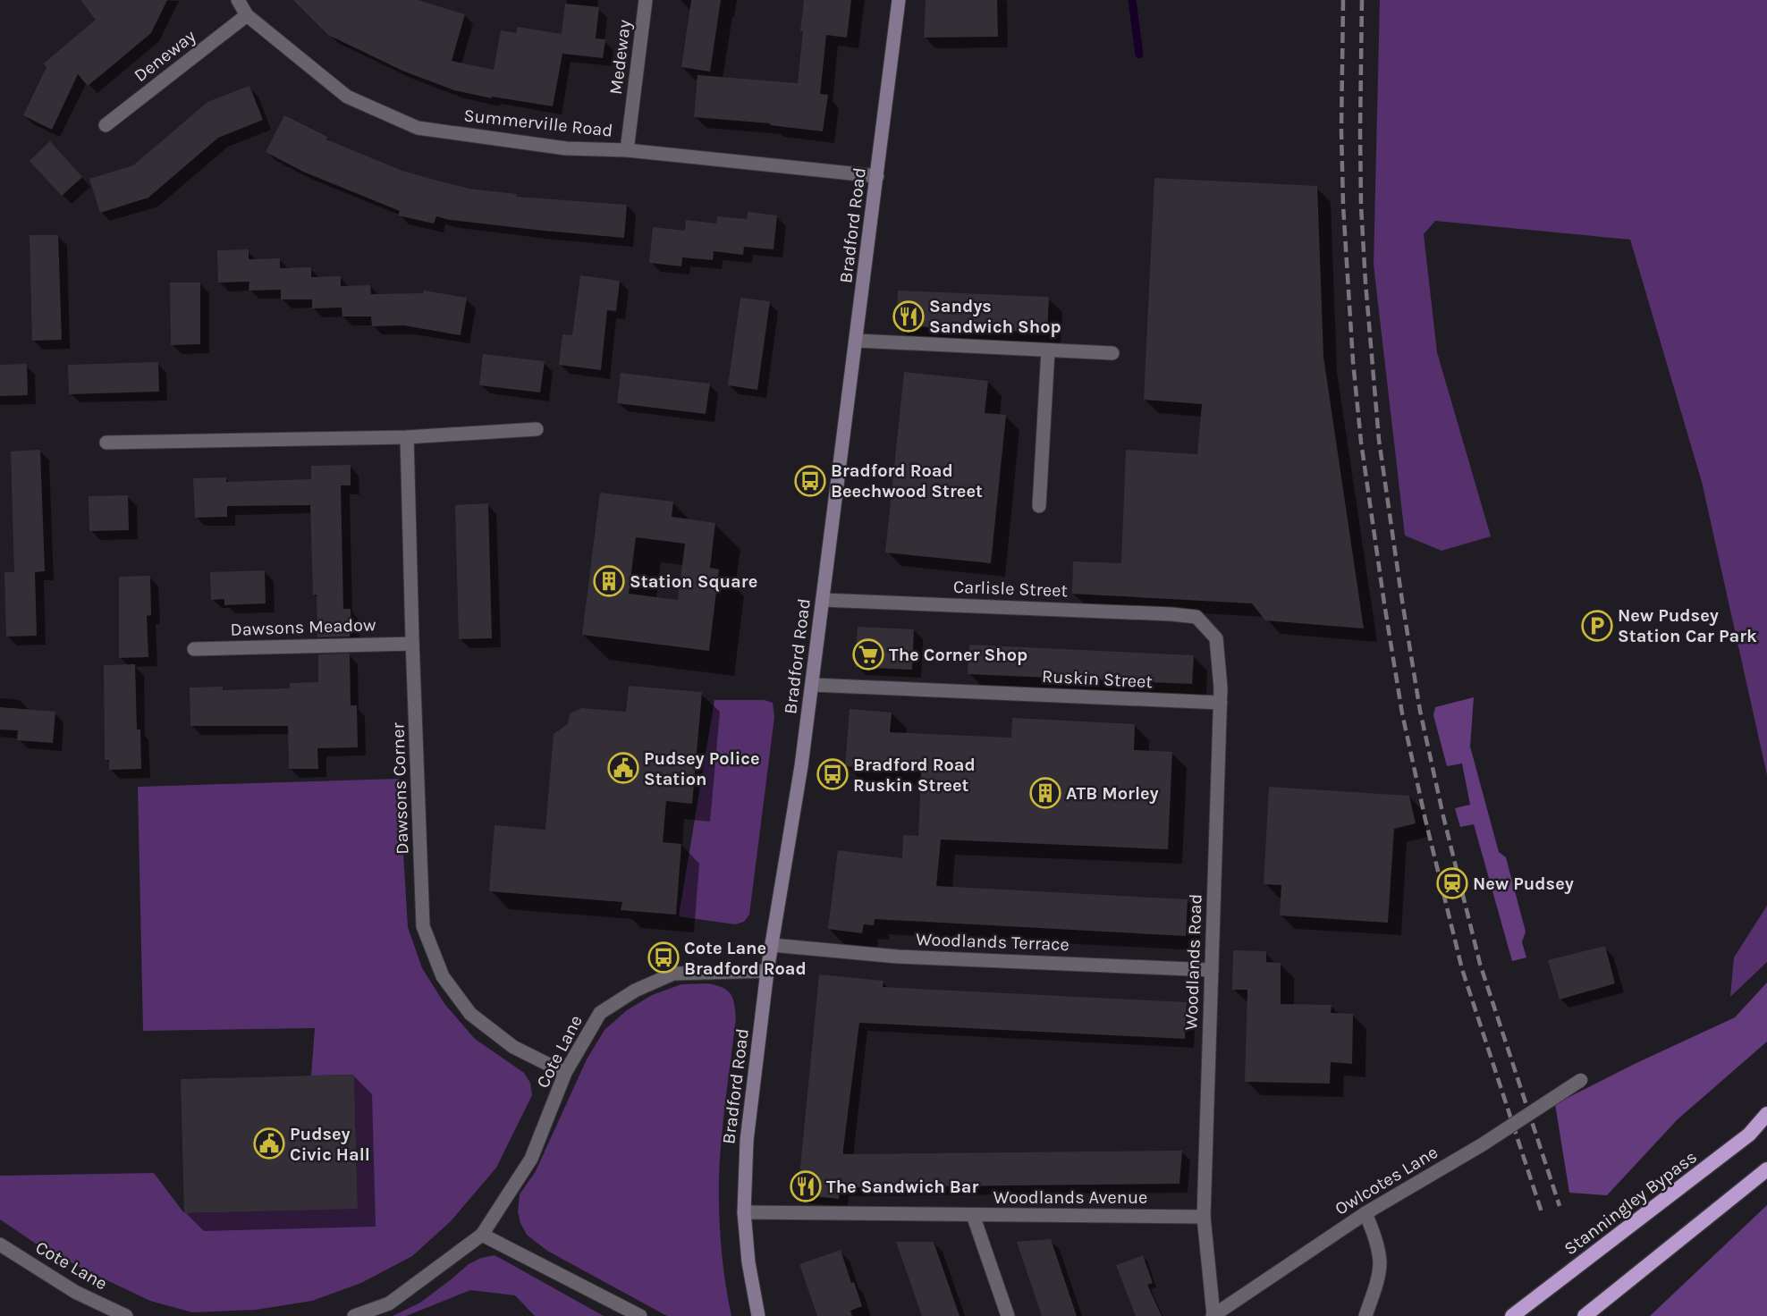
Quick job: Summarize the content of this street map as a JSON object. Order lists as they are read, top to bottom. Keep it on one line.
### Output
{"streets":{"highway":["Stanningley Bypass"],"main road":["Bradford Road"],"street":["Deneway","Medeway","Summerville Road","Carlisle Street","Dawsons Meadow","Ruskin Street","Dawsons Corner","Woodlands Terrace","Woodlands Road","Cote Lane","Owlcotes Lane","Woodlands Avenue"]},"crossings":[["Deneway","Summerville Road"],["Medeway","Summerville Road"],["Summerville Road","Bradford Road"],["Bradford Road","Carlisle Street"],["Bradford Road","Ruskin Street"],["Bradford Road","Woodlands Terrace"],["Bradford Road","Cote Lane"],["Bradford Road","Woodlands Avenue"],["Carlisle Street","Woodlands Road"],["Dawsons Meadow","Dawsons Corner"],["Ruskin Street","Woodlands Road"],["Dawsons Corner","Cote Lane"],["Woodlands Terrace","Woodlands Road"],["Woodlands Road","Owlcotes Lane"],["Woodlands Road","Woodlands Avenue"]],"places":{"restaurant":["Sandys Sandwich Shop","The Sandwich Bar"],"bus stop":["Bradford Road Beechwood Street","Bradford Road Ruskin Street","Cote Lane Bradford Road"],"building":["Station Square","ATB Morley"],"parking":["New Pudsey Station Car Park"],"supermarket":["The Corner Shop"],"public building":["Pudsey Police Station","Pudsey Civic Hall"],"station":["New Pudsey"]}}
